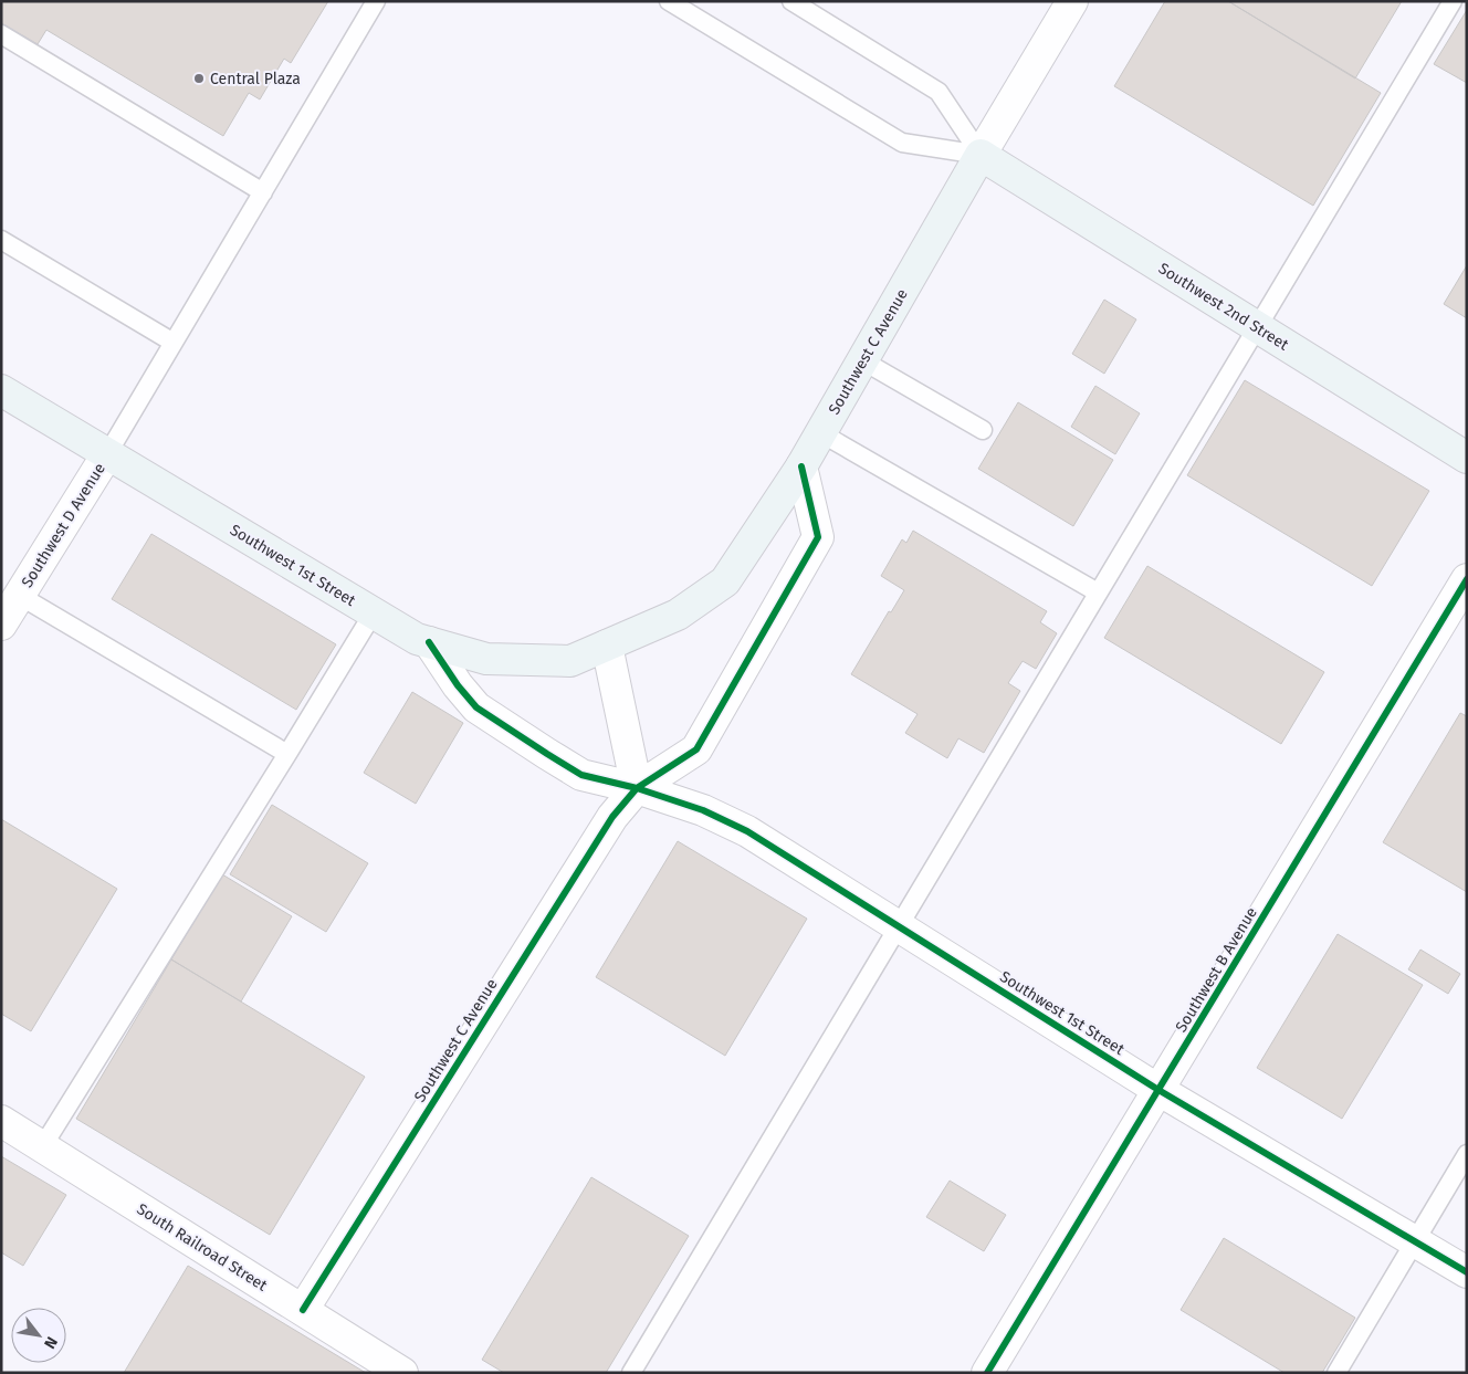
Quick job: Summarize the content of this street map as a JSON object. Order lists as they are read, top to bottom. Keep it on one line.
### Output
{"streets":{"main road":["Southwest 2nd Street","Southwest C Avenue","Southwest 1st Street"],"street":["Southwest D Avenue","Southwest B Avenue","South Railroad Street"]},"crossings":[["Southwest 2nd Street","Southwest C Avenue"],["Southwest C Avenue","Southwest 1st Street"],["Southwest C Avenue","South Railroad Street"],["Southwest D Avenue","Southwest 1st Street"],["Southwest 1st Street","Southwest B Avenue"]],"places":["Central Plaza"],"north":"bottom right"}
